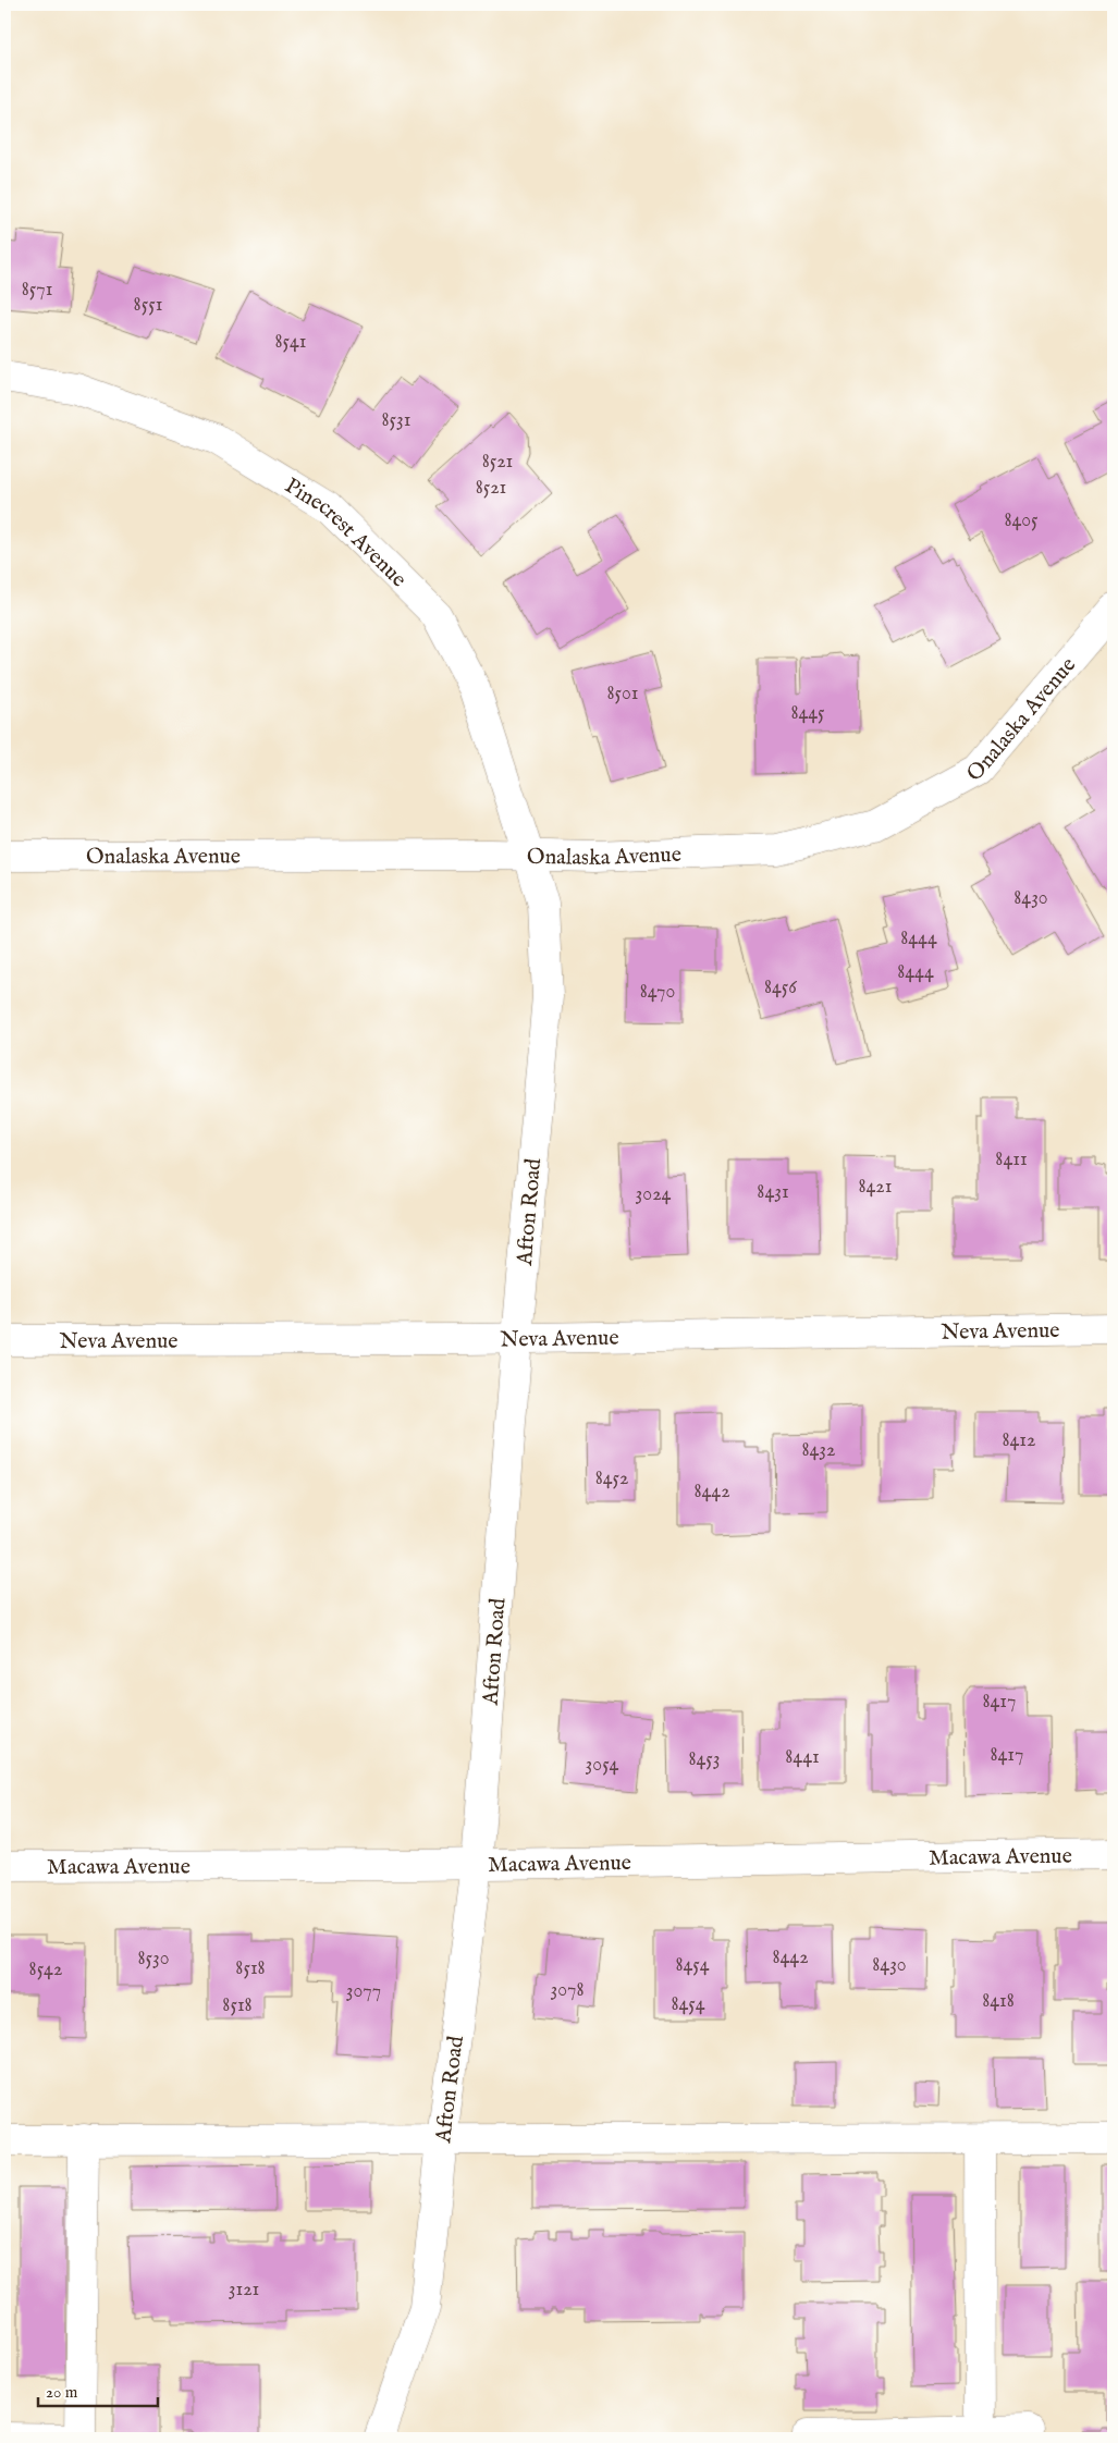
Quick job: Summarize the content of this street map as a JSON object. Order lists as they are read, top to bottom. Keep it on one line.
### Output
{"streets":{"street":["Pinecrest Avenue","Onalaska Avenue","Afton Road","Neva Avenue","Macawa Avenue"]},"crossings":[["Pinecrest Avenue","Onalaska Avenue"],["Pinecrest Avenue","Afton Road"],["Onalaska Avenue","Afton Road"],["Afton Road","Neva Avenue"],["Afton Road","Macawa Avenue"]],"house_numbers":["8571","8551","8541","8531","8521","8521","8405","8501","8445","8430","8444","8444","8456","8470","8411","8421","8431","3024","8412","8432","8452","8442","8417","8417","8441","8453","3054","8442","8530","8454","8430","8518","8542","3078","3077","8418","8454","8518","3121"],"scale_bar":"20 m"}
